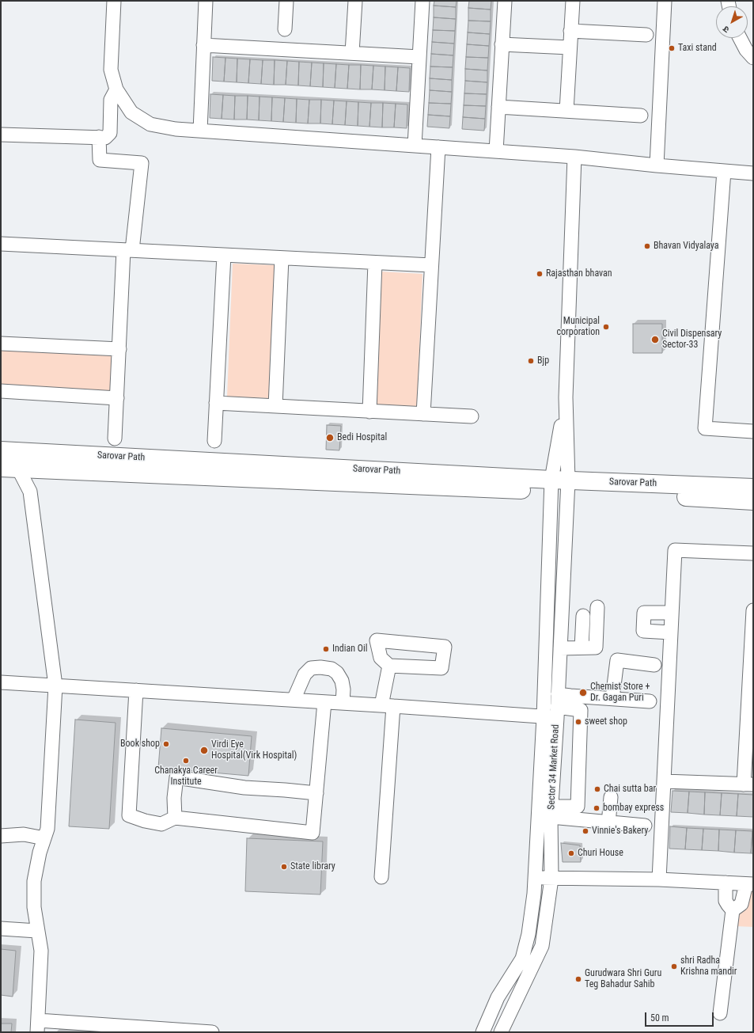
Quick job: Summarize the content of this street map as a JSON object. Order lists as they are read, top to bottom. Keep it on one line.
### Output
{"streets":{"main road":["Sarovar Path"],"street":["Sector 34 Market Road"]},"crossings":[["Sarovar Path","Sector 34 Market Road"]],"places":["Taxi stand","Bhavan Vidyalaya","Rajasthan bhavan","Municipal corporation","Civil Dispensary Sector-33","Bjp","Bedi Hospital","Indian Oil","Chemist Store + Dr. Gagan Puri","sweet shop","Book shop","Virdi Eye Hospital(Virk Hospital)","Chanakya Career Institute","Chai sutta bar","bombay express","Vinnie's Bakery","Churi House","State library","shri Radha Krishna mandir","Gurudwara Shri Guru Teg Bahadur Sahib"],"scale_bar":"50 m","north":"bottom left"}
